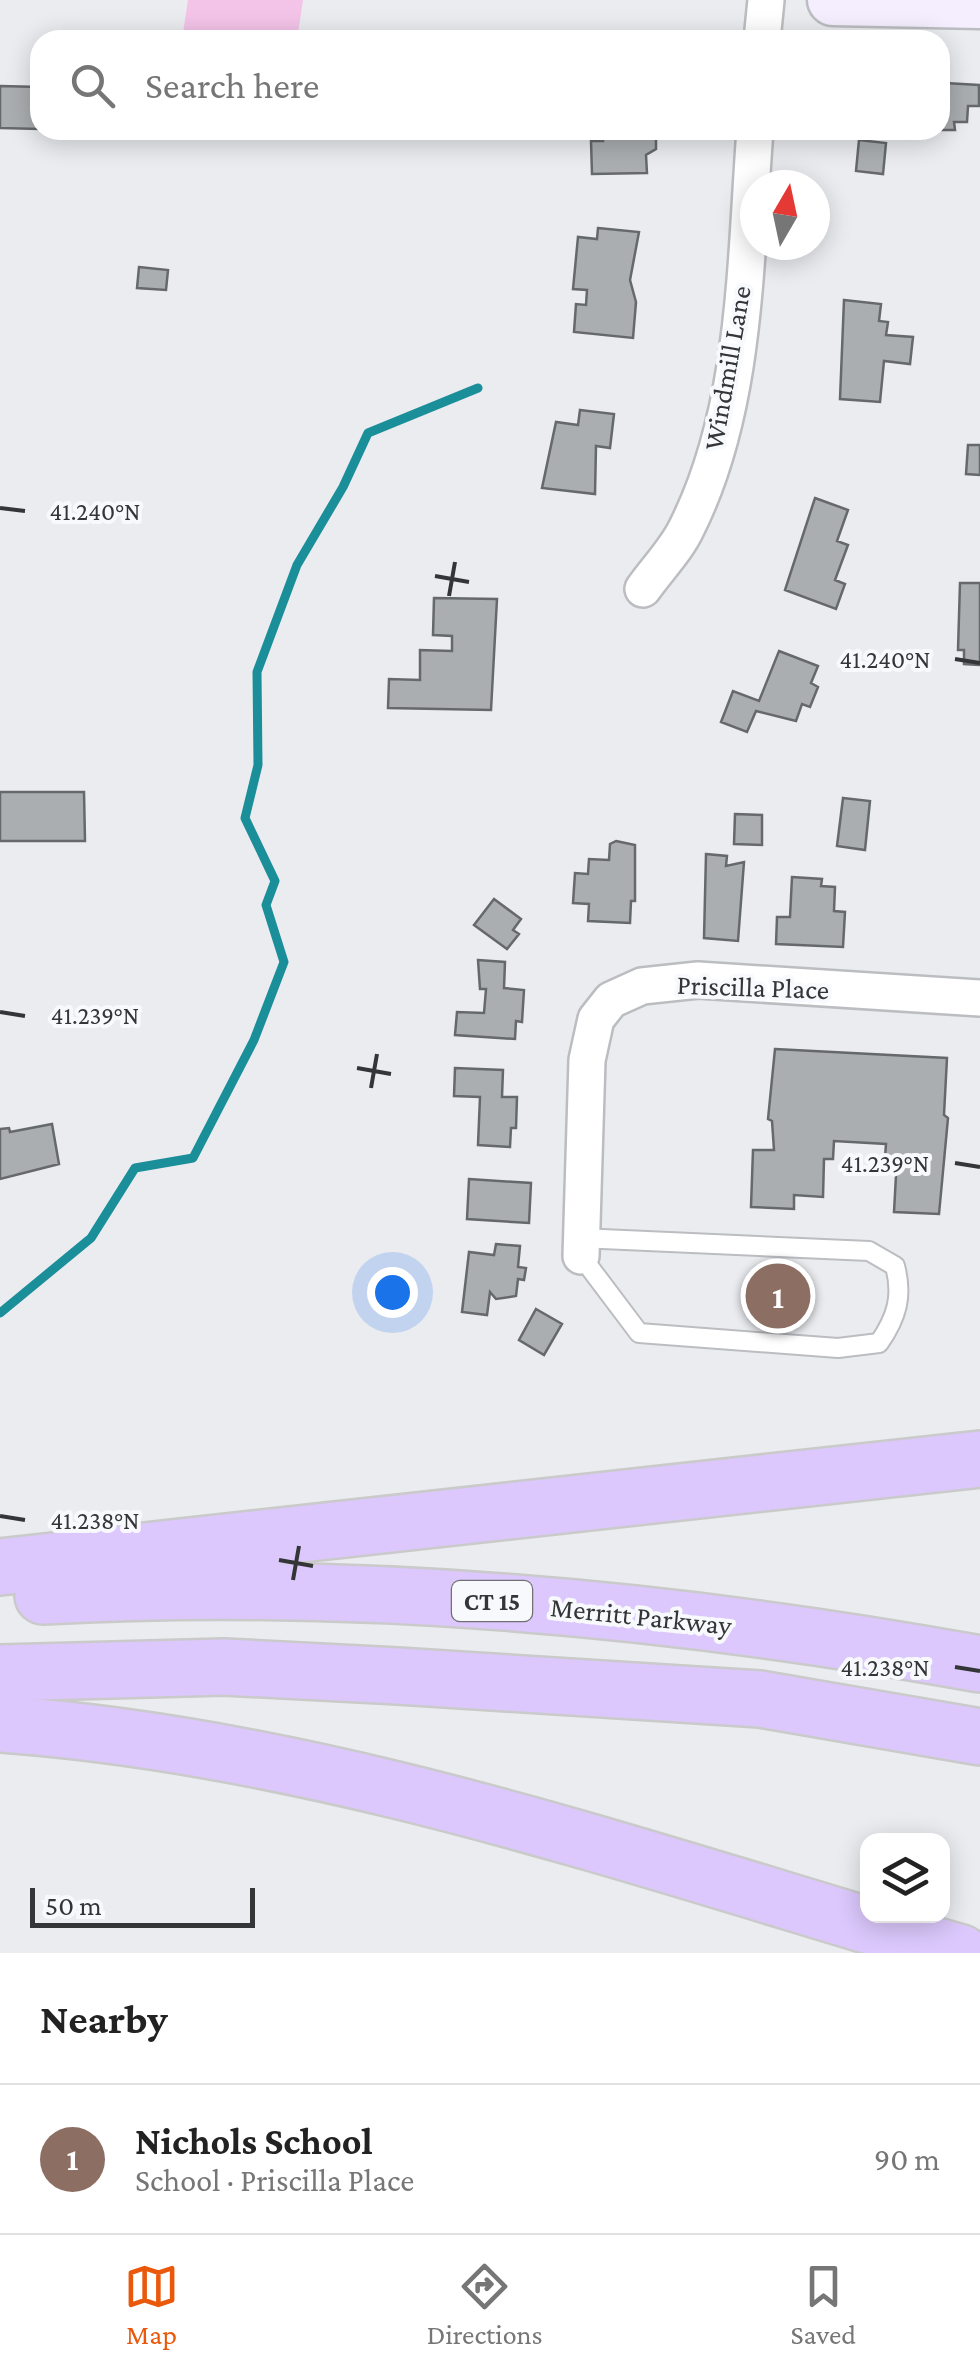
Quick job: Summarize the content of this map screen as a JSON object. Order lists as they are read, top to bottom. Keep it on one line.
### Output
{"streets":{"highway":["CT 15","Merritt Parkway"],"street":["Windmill Lane","Priscilla Place"]},"scale_bar":"50 m","north":"top","page":{"search":"Search here","pins":"1","scale":"50 m","heading":"Nearby","list":[{"mark":"1","name":"Nichols School","note":"School · Priscilla Place","value":"90 m"}],"nav":["Map","Directions","Saved"]},"coordinates":["41.240°N","41.239°N","41.238°N"]}
